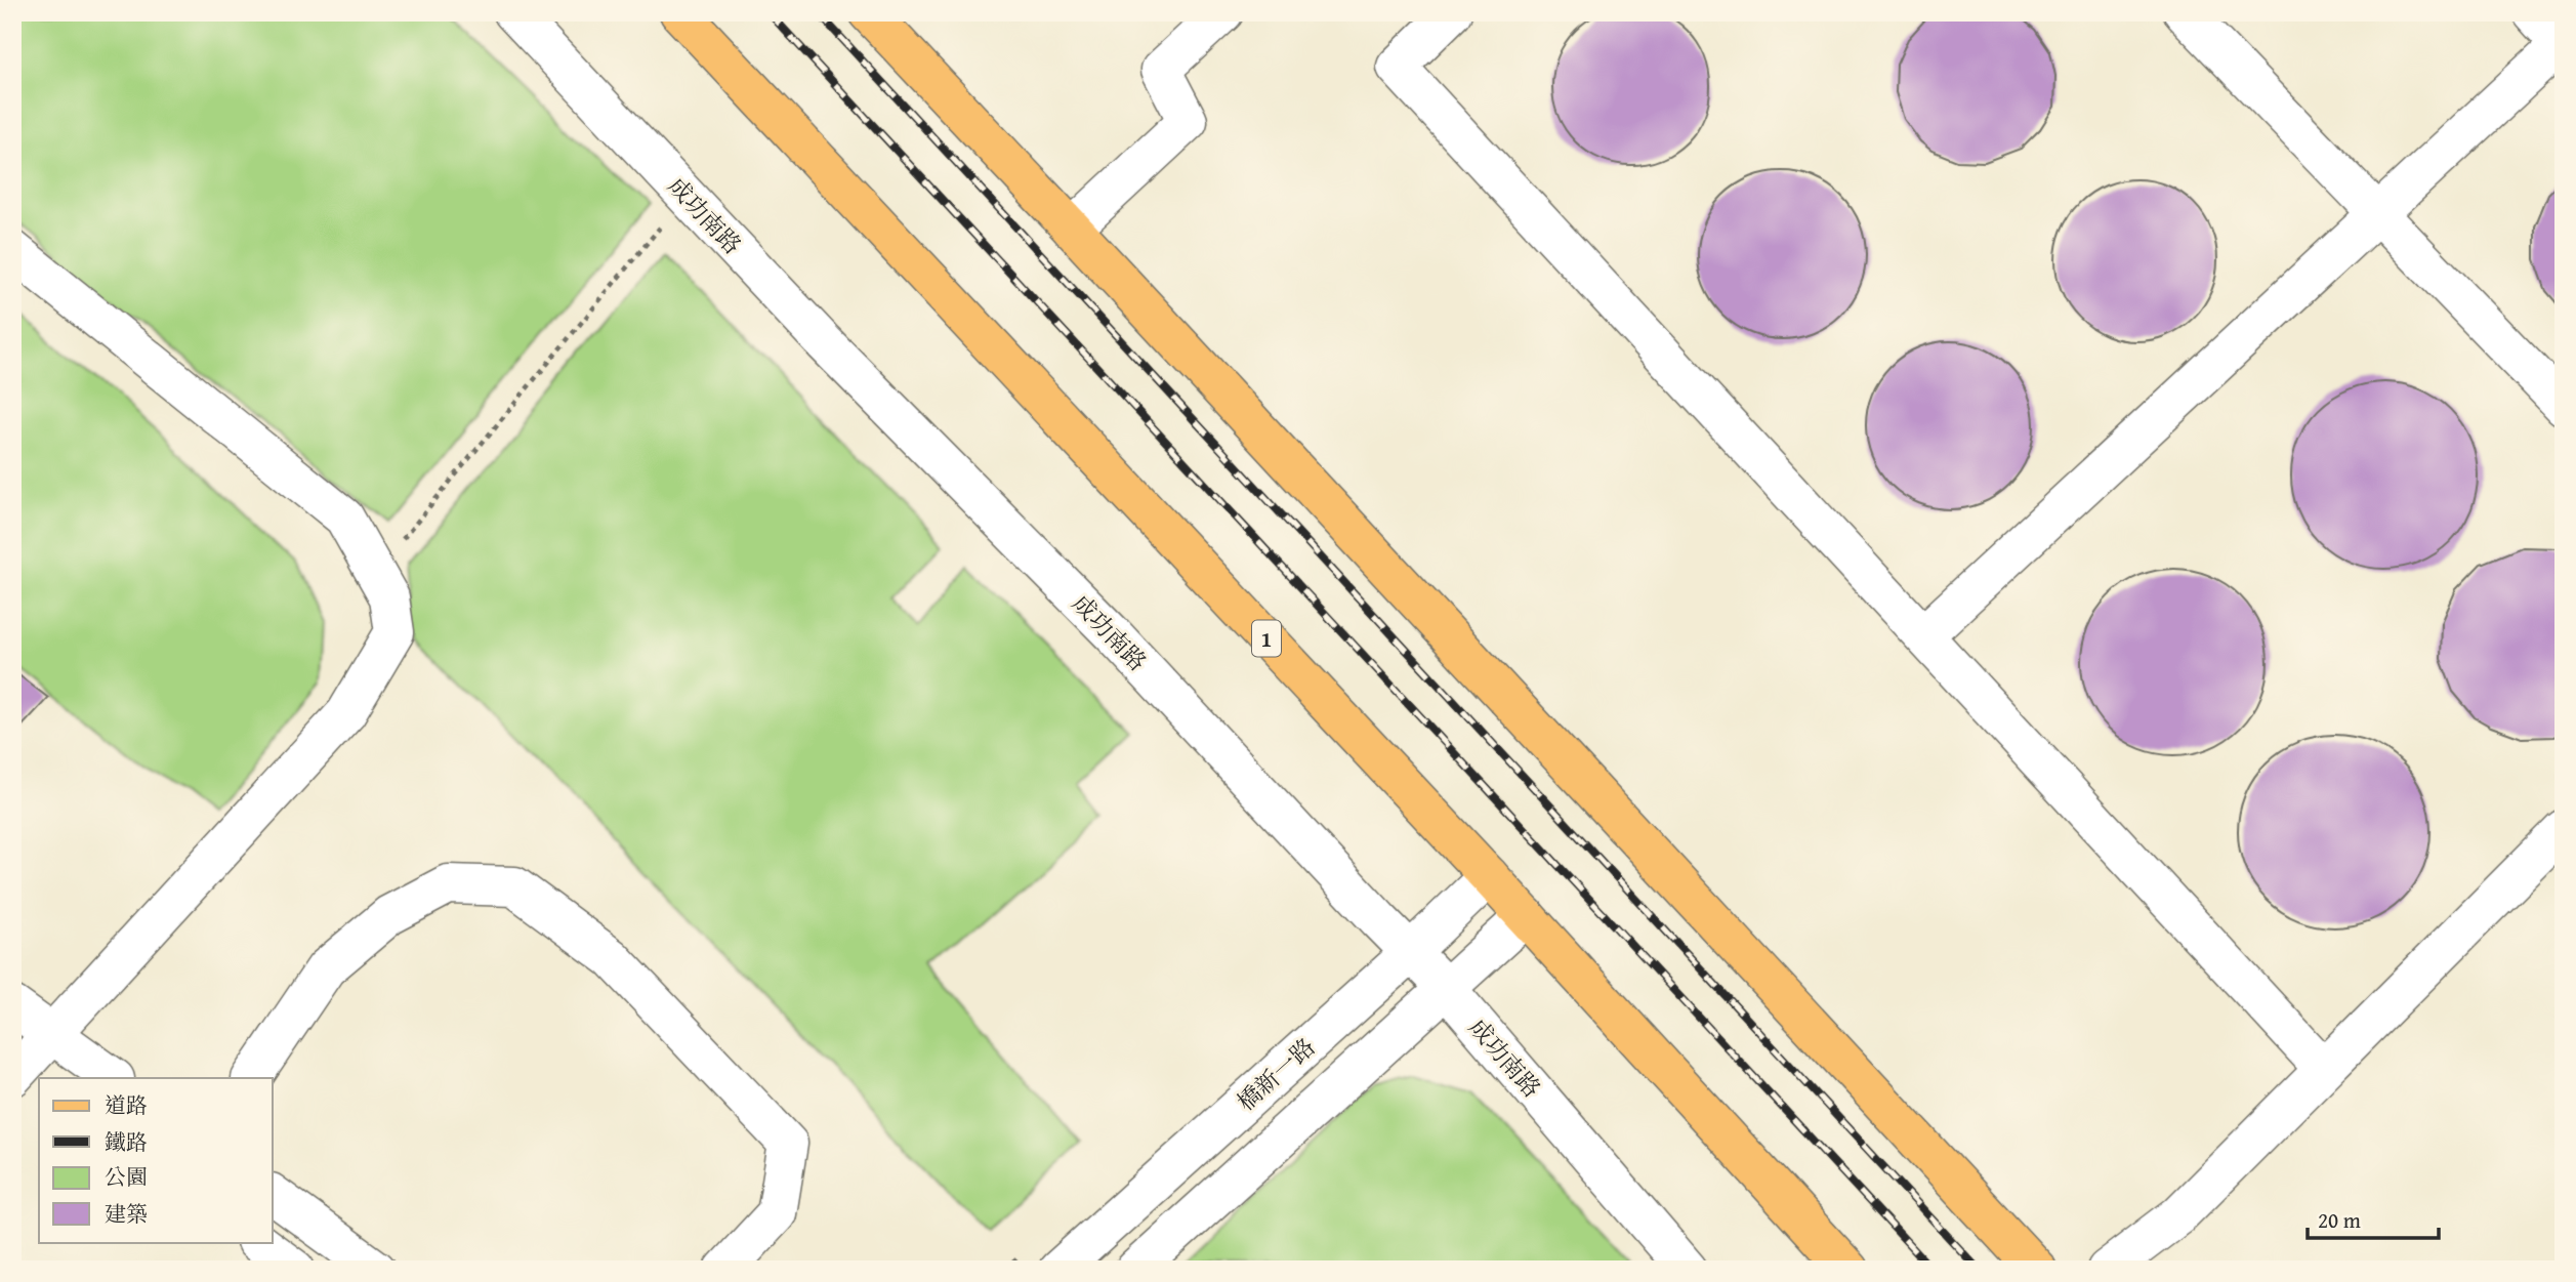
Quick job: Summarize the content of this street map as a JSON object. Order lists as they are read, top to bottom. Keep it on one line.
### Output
{"streets":{"main road":["1"],"street":["成功南路","橋新一路"]},"crossings":[["成功南路","橋新一路"],["1","橋新一路"]],"legend":["道路","鐵路","公園","建築"],"scale_bar":"20 m"}
